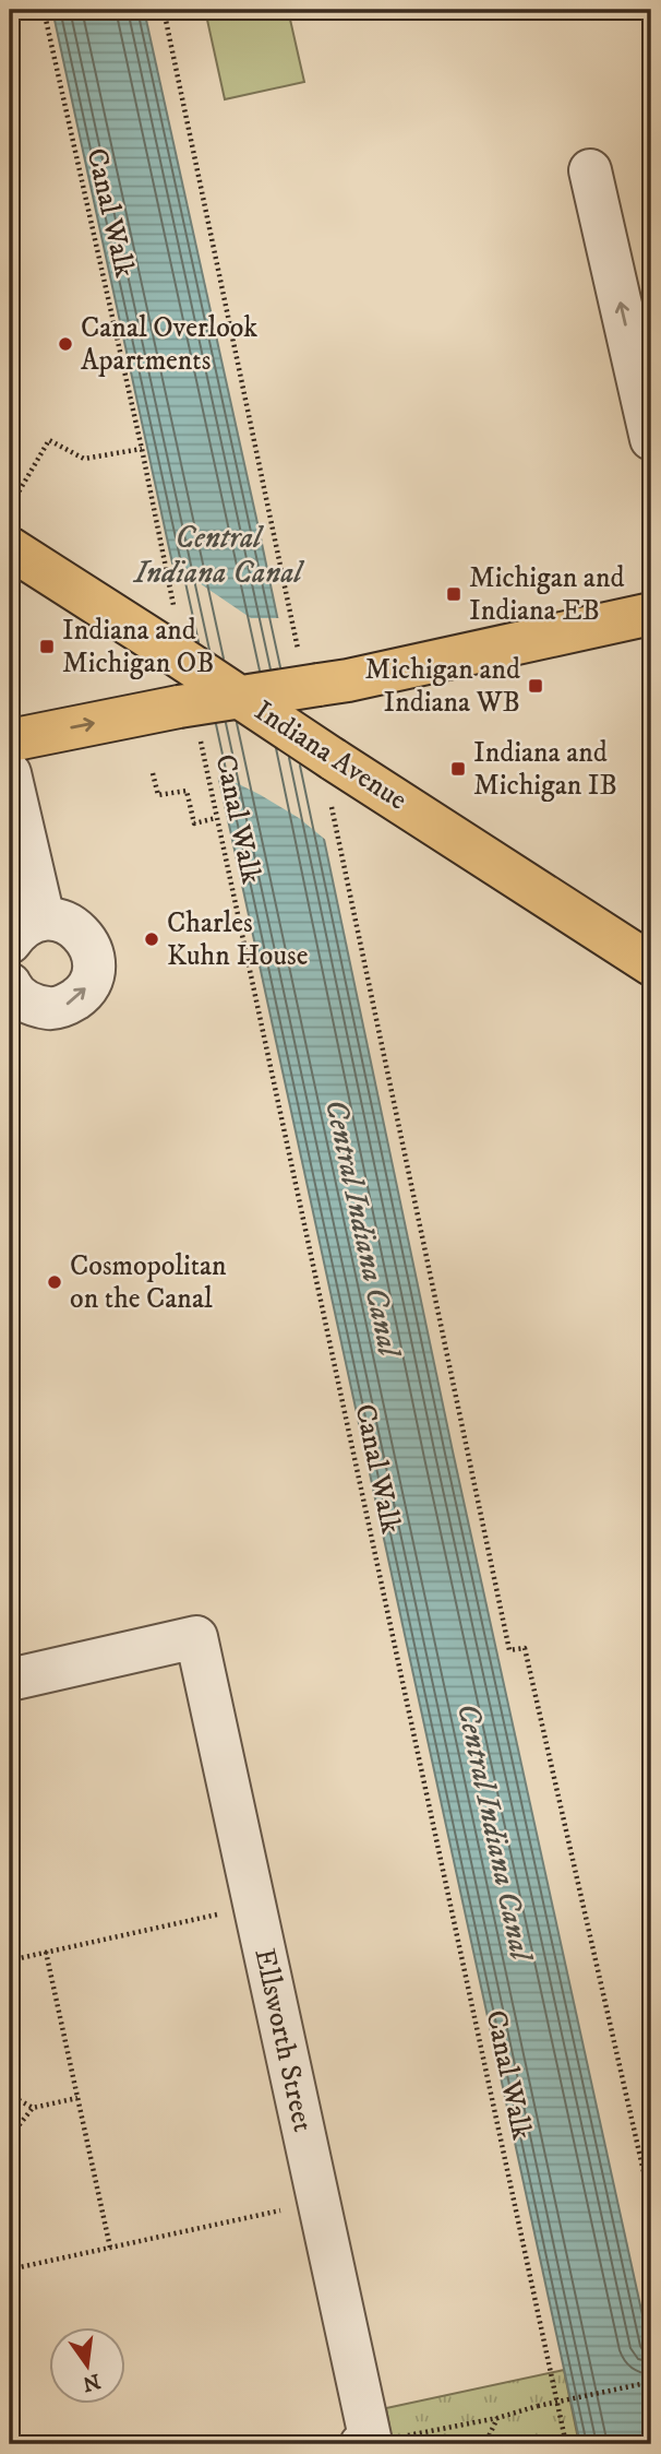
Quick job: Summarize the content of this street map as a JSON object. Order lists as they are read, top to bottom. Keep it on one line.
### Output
{"streets":{"main road":["Indiana Avenue"],"street":["Ellsworth Street"],"path":["Canal Walk"]},"crossings":[["Canal Walk","Indiana Avenue"]],"water":["Central Indiana Canal"],"places":{"other":["Canal Overlook Apartments","Charles Kuhn House","Cosmopolitan on the Canal"],"transit":["Michigan and Indiana EB","Indiana and Michigan OB","Michigan and Indiana WB","Indiana and Michigan IB"]},"north":"bottom"}
